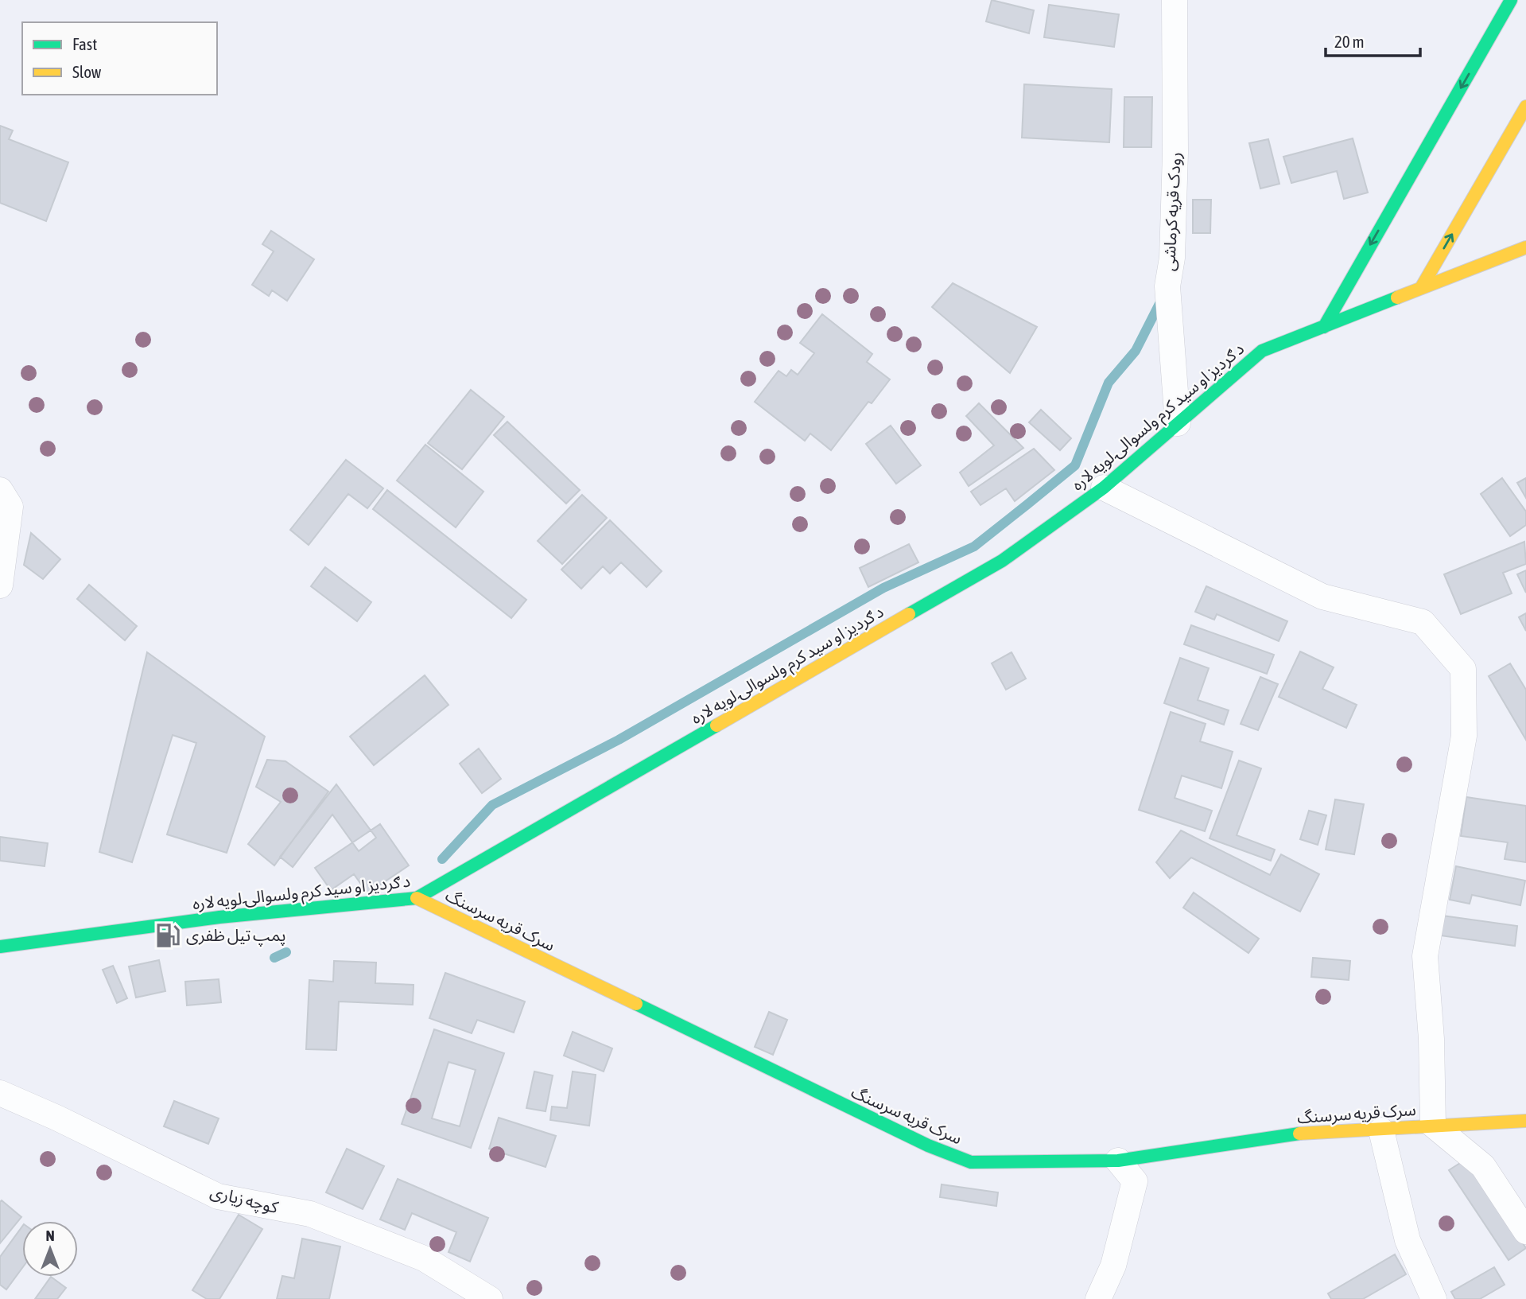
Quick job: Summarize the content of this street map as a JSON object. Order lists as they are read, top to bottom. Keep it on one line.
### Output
{"streets":{"main road":["د ګردیز او سید کرم ولسوالۍ لویه لاره","سرک قریه سرسنگ"],"street":["رودک قریه کرماشی","کوچه زیاری"]},"crossings":[["رودک قریه کرماشی","د ګردیز او سید کرم ولسوالۍ لویه لاره"],["د ګردیز او سید کرم ولسوالۍ لویه لاره","سرک قریه سرسنگ"]],"places":{"fuel station":["پمپ تیل ظفری"]},"legend":["Fast","Slow"],"scale_bar":"20 m","north":"top"}
